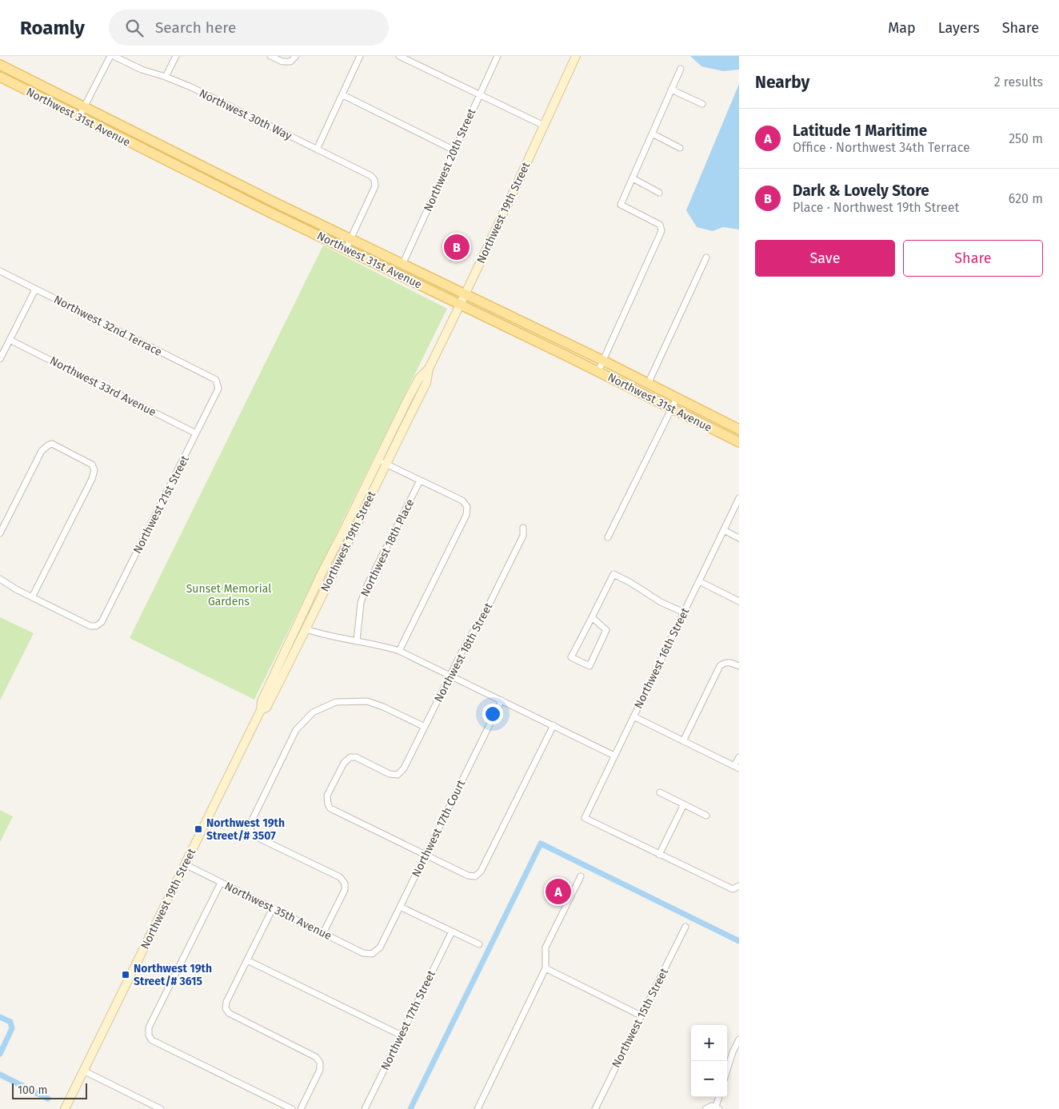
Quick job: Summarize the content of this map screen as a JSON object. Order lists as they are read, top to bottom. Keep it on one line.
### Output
{"streets":{"main road":["Northwest 31st Avenue"],"street":["Northwest 30th Way","Northwest 20th Street","Northwest 19th Street","Northwest 32nd Terrace","Northwest 33rd Avenue","Northwest 21st Street","Northwest 18th Place","Northwest 18th Street","Northwest 16th Street","Northwest 17th Court","Northwest 35th Avenue","Northwest 15th Street","Northwest 17th Street"]},"crossings":[["Northwest 30th Way","Northwest 31st Avenue"],["Northwest 31st Avenue","Northwest 20th Street"],["Northwest 31st Avenue","Northwest 19th Street"],["Northwest 19th Street","Northwest 35th Avenue"],["Northwest 32nd Terrace","Northwest 21st Street"],["Northwest 33rd Avenue","Northwest 21st Street"],["Northwest 18th Street","Northwest 17th Court"],["Northwest 17th Court","Northwest 35th Avenue"]],"parks":["Sunset Memorial Gardens"],"places":{"transit":["Northwest 19th Street/# 3507","Northwest 19th Street/# 3615"]},"scale_bar":"100 m","page":{"header":"Roamly","search":"Search here","nav":["Map","Layers","Share"],"heading":["Nearby","2 results"],"list":[{"mark":"A","name":"Latitude 1 Maritime","note":"Office · Northwest 34th Terrace","value":"250 m"},{"mark":"B","name":"Dark & Lovely Store","note":"Place · Northwest 19th Street","value":"620 m"}],"buttons":["Save","Share"],"pins":["B","A"],"map_buttons":["+","−"],"scale":"100 m"}}
